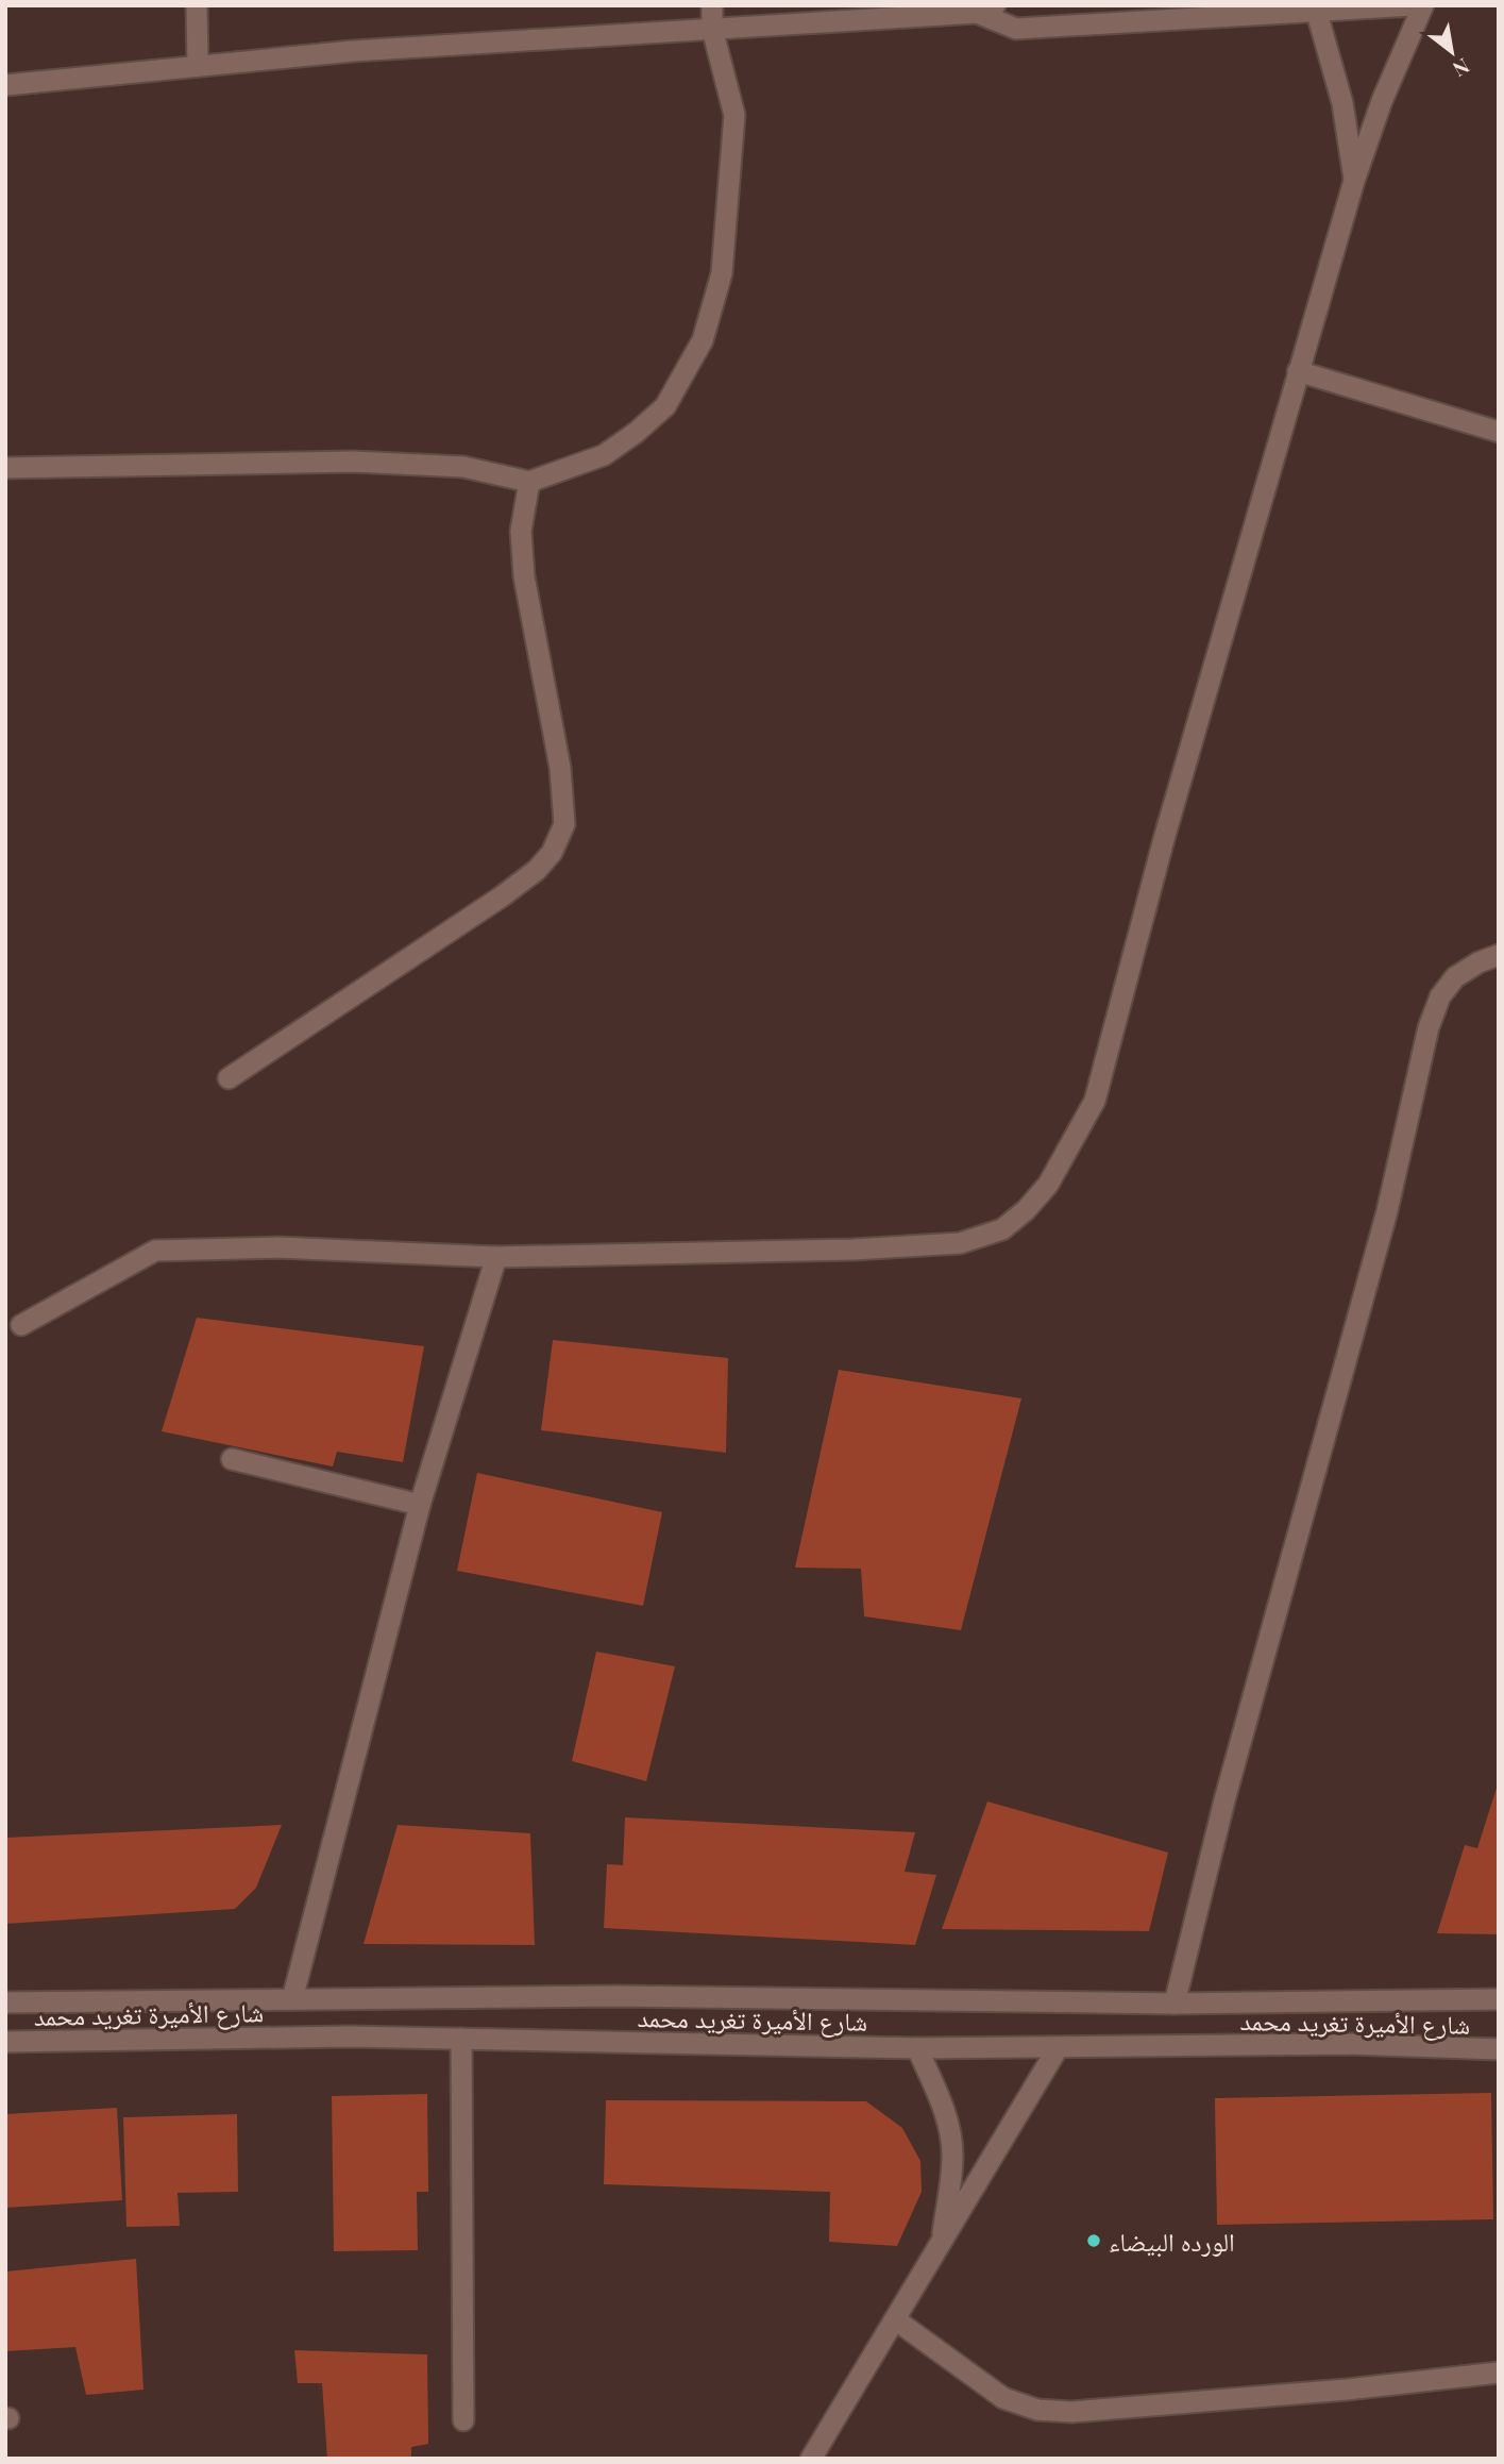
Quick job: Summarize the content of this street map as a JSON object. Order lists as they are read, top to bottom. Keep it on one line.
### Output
{"streets":{"street":["شارع الأميرة تغريد محمد"]},"places":["الورده البيضاء"],"north":"bottom right"}
